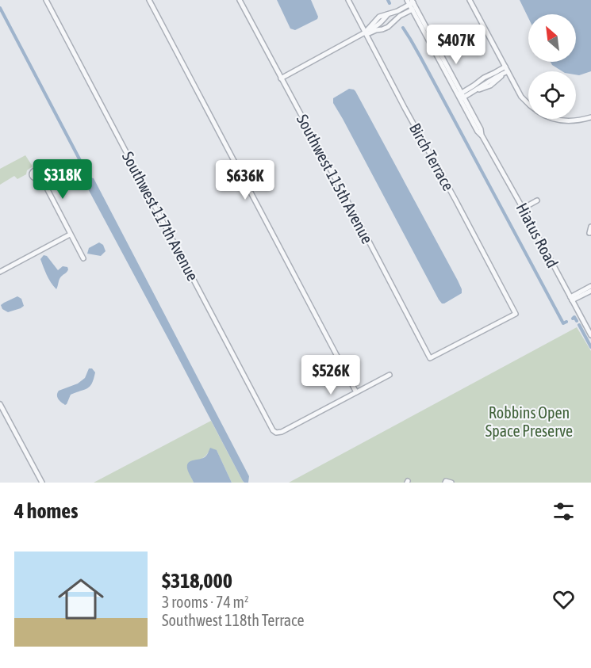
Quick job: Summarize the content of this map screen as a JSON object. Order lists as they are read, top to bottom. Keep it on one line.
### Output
{"streets":{"street":["Birch Terrace","Southwest 115th Avenue","Southwest 117th Avenue","Hiatus Road"]},"crossings":[["Birch Terrace","Southwest 115th Avenue"]],"parks":["Robbins Open Space Preserve"],"north":"top left","page":{"price":["$407K","$318K","$636K","$526K"],"heading":"4 homes","list":[{"name":"$318,000","note":"3 rooms · 74 m² · Southwest 118th Terrace"}]}}
